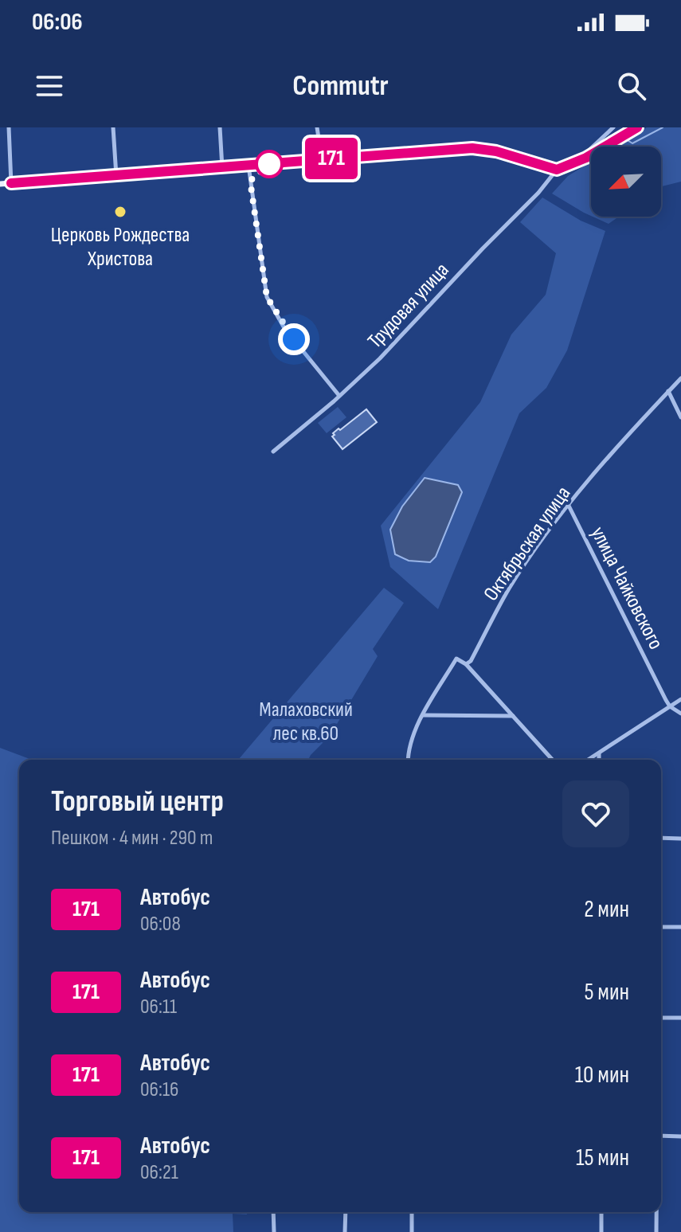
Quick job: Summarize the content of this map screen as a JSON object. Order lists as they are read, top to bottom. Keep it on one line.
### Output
{"streets":{"street":["Трудовая улица","Октябрьская улица","улица Чайковского"]},"crossings":[["Октябрьская улица","улица Чайковского"]],"parks":["Малаховский лес кв.60"],"places":["Церковь Рождества Христова"],"lines":["bus line 171"],"north":"bottom left","page":{"status":"06:06","header":"Commutr","on_map":"171","heading":["Торговый центр","Пешком · 4 мин · 290 m"],"list":[{"mark":"171","name":"Автобус","note":"06:08","value":"2 мин"},{"mark":"171","name":"Автобус","note":"06:11","value":"5 мин"},{"mark":"171","name":"Автобус","note":"06:16","value":"10 мин"},{"mark":"171","name":"Автобус","note":"06:21","value":"15 мин"}]}}
